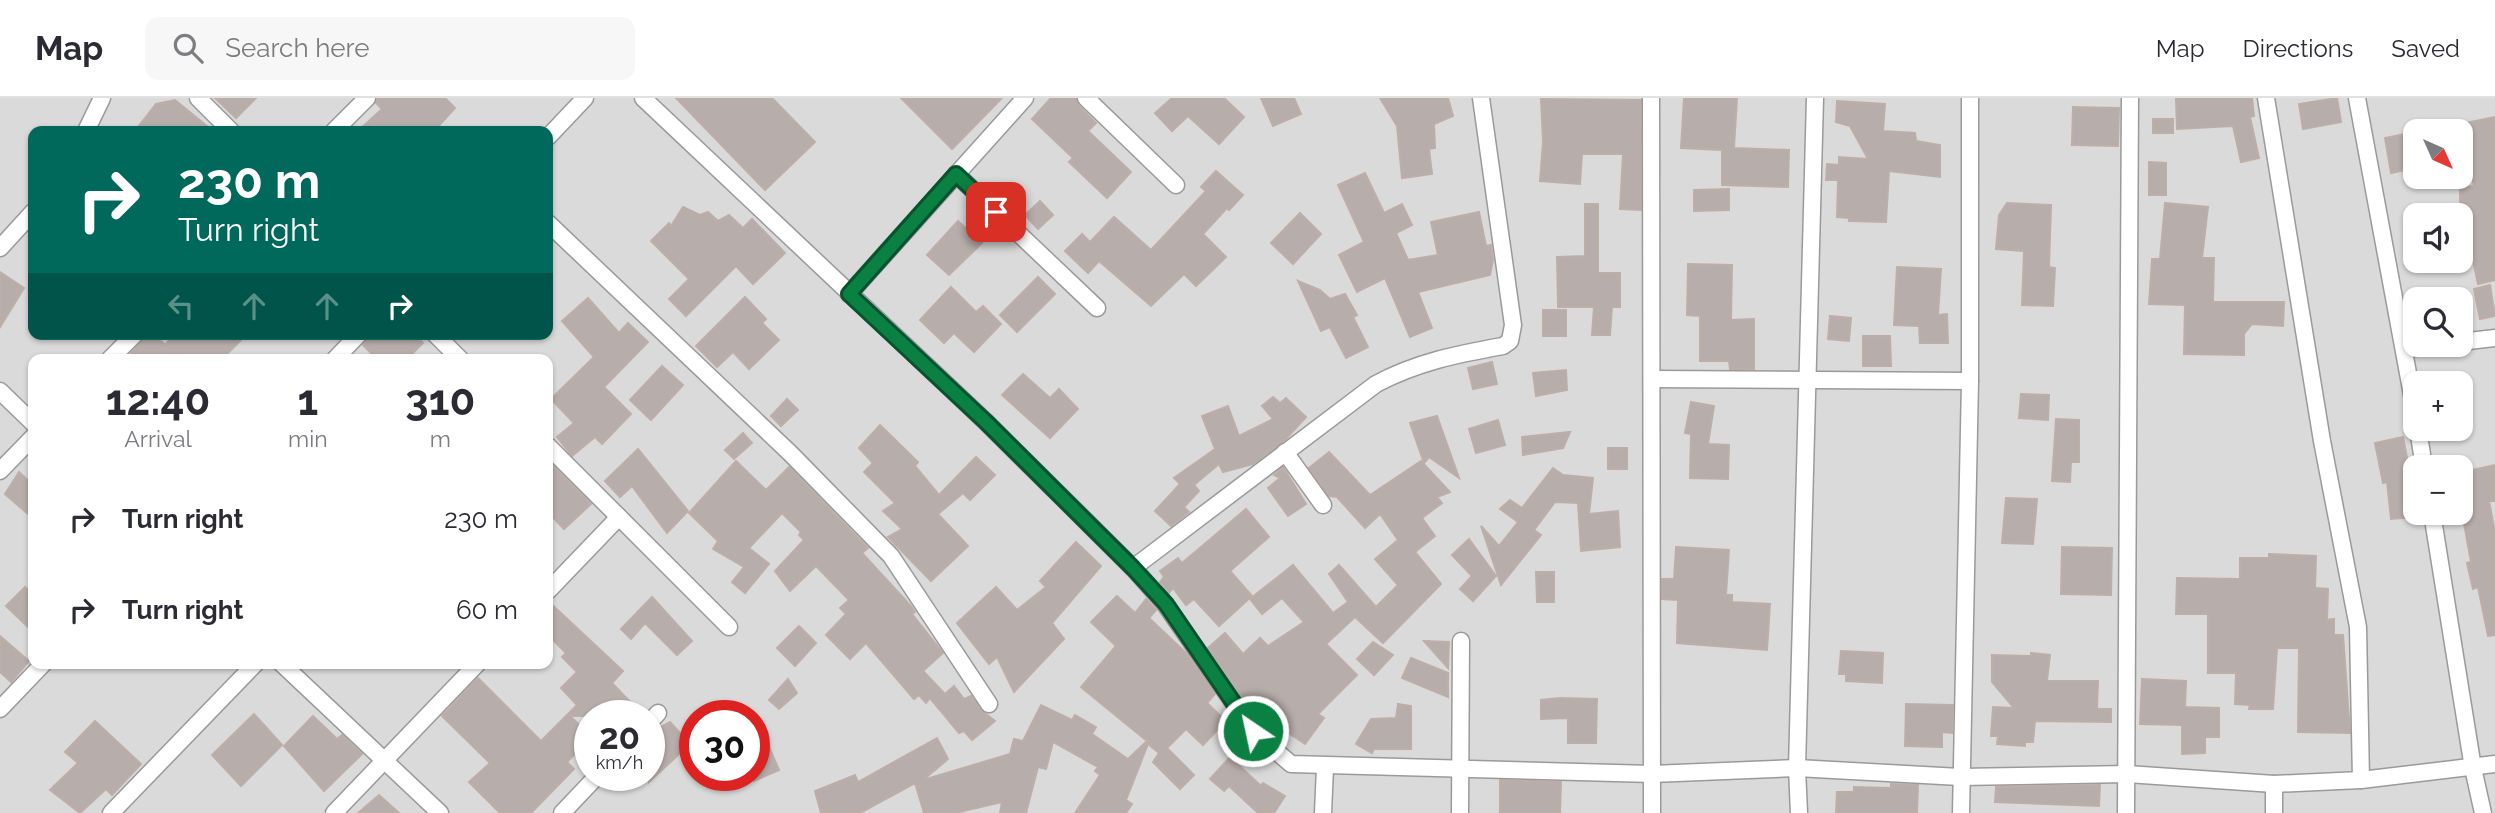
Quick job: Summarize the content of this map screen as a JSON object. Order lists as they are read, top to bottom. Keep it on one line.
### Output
{"north":"bottom right","page":{"header":"Map","search":"Search here","nav":["Map","Directions","Saved"],"map_buttons":["+","−"],"turn":["230 m","Turn right"],"eta":["12:40","Arrival","1","min","310","m"],"list":[{"name":"Turn right","value":"230 m"},{"name":"Turn right","value":"60 m"}],"speed":"20 km/h","limit":"30"}}
